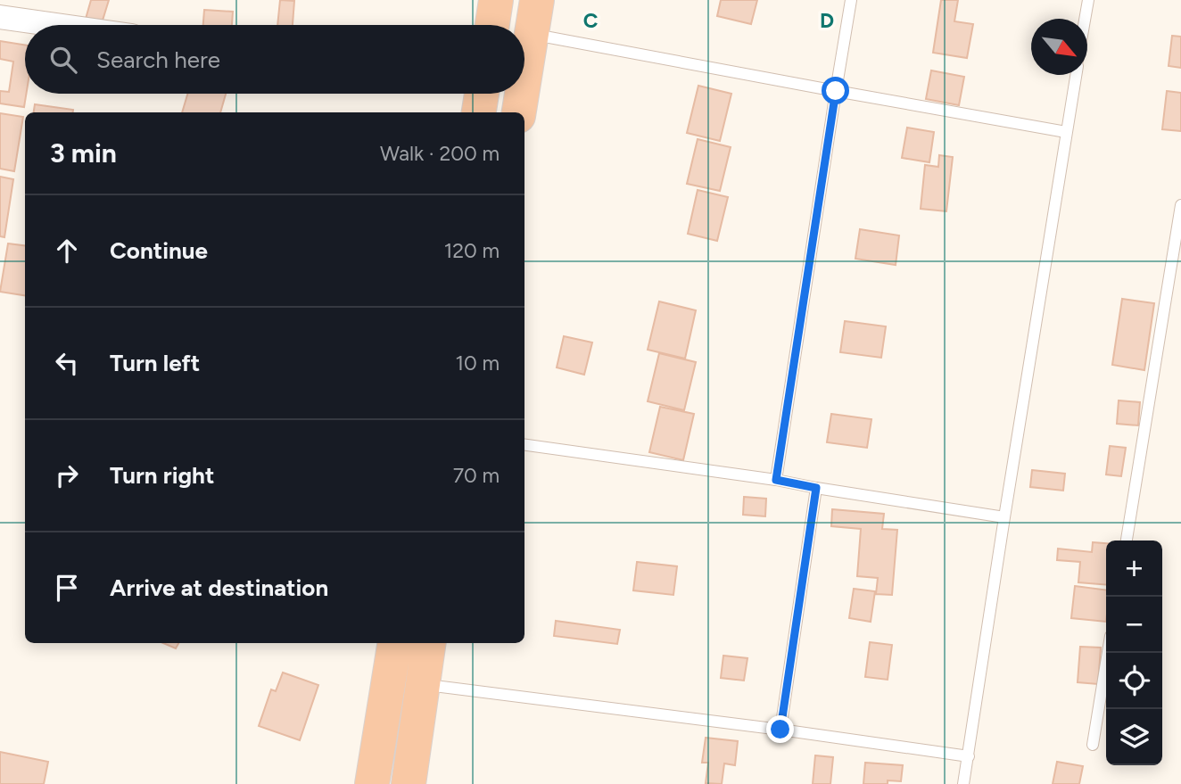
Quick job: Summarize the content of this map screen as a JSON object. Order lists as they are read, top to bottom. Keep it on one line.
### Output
{"north":"bottom right","page":{"search":"Search here","heading":["3 min","Walk · 200 m"],"list":[["Continue","120 m"],["Turn left","10 m"],["Turn right","70 m"],"Arrive at destination"],"map_buttons":["+","−"]},"grid":{"columns":["C","D"]}}
